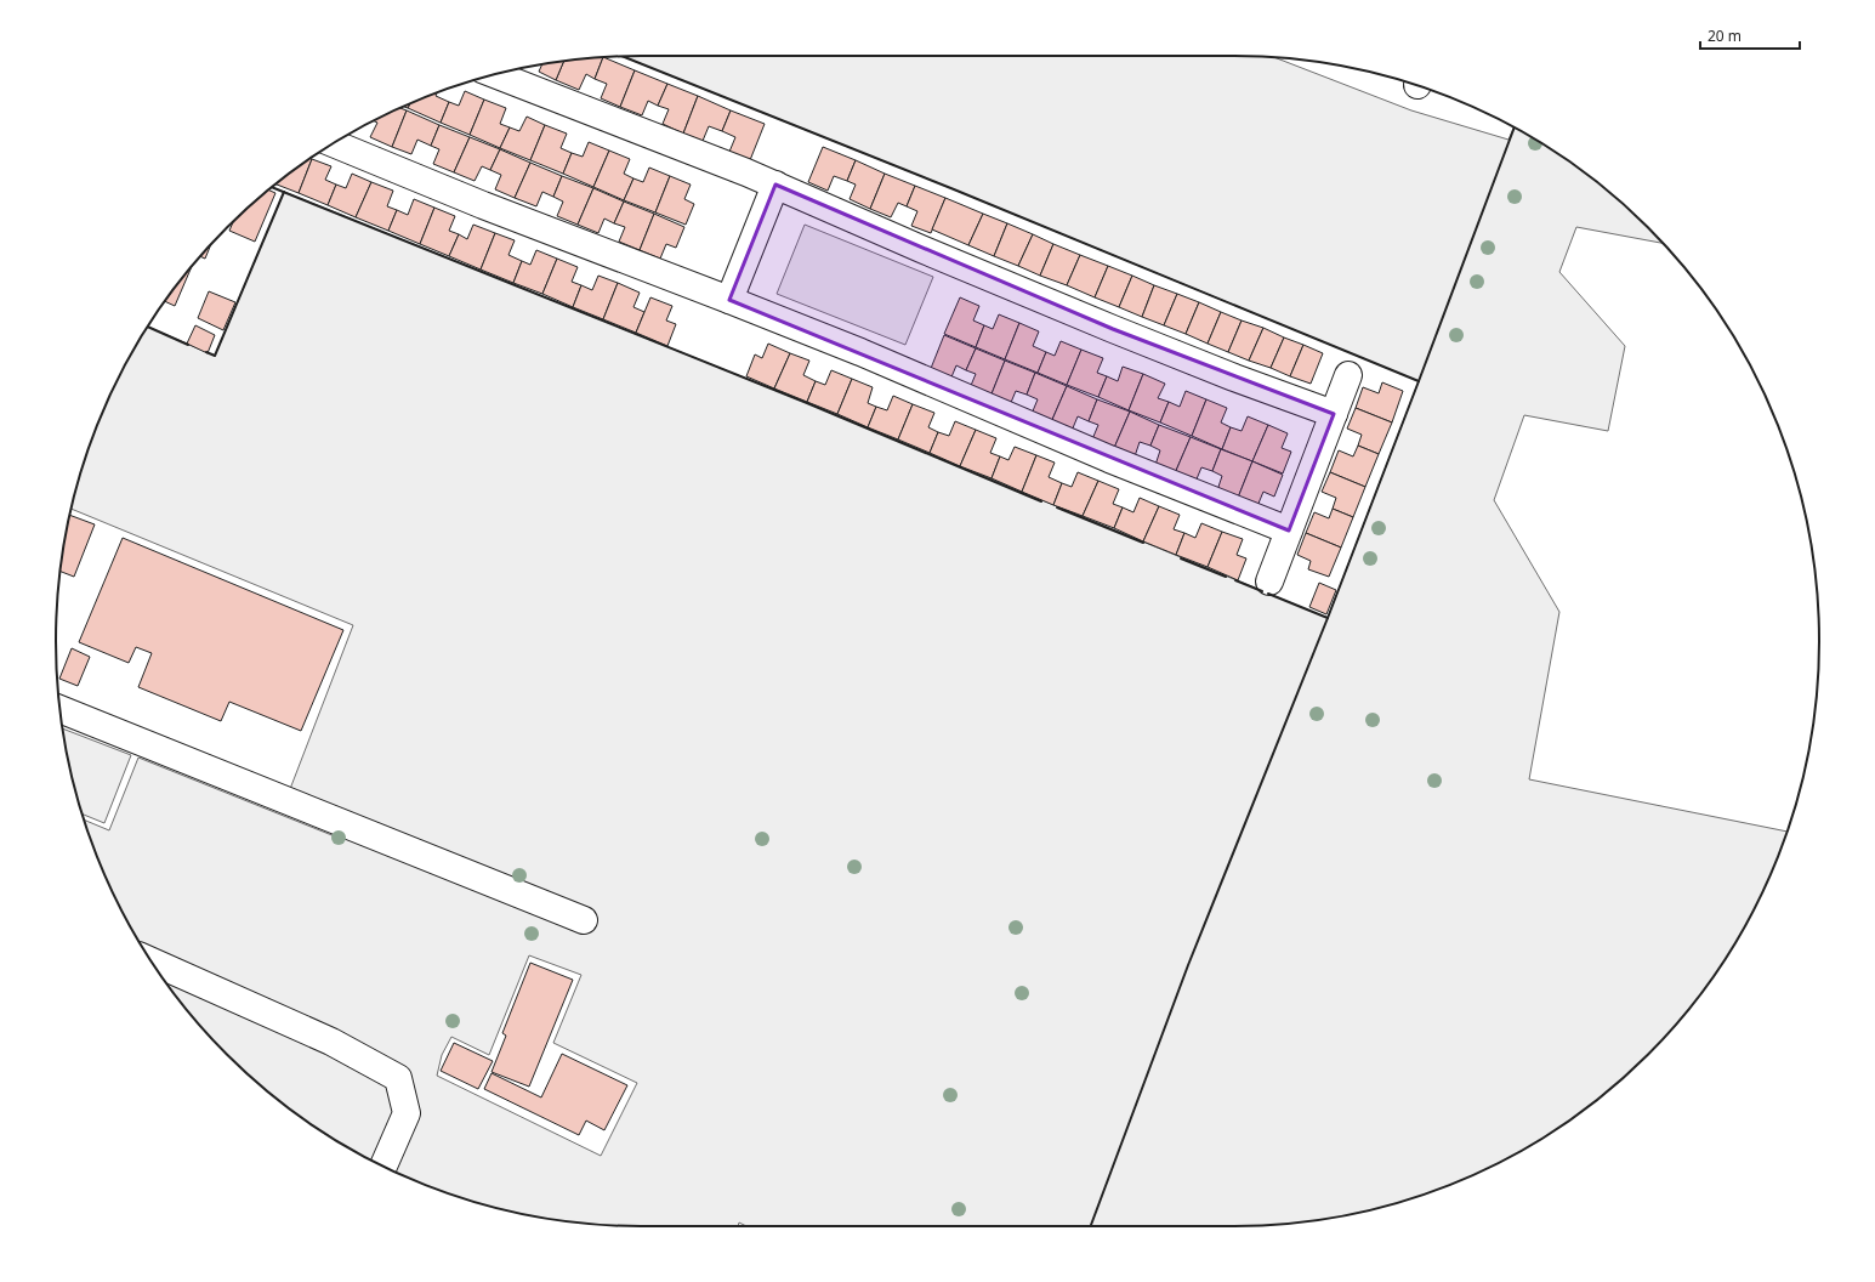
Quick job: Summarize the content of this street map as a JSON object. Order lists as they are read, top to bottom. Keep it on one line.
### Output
{"scale_bar":"20 m"}
